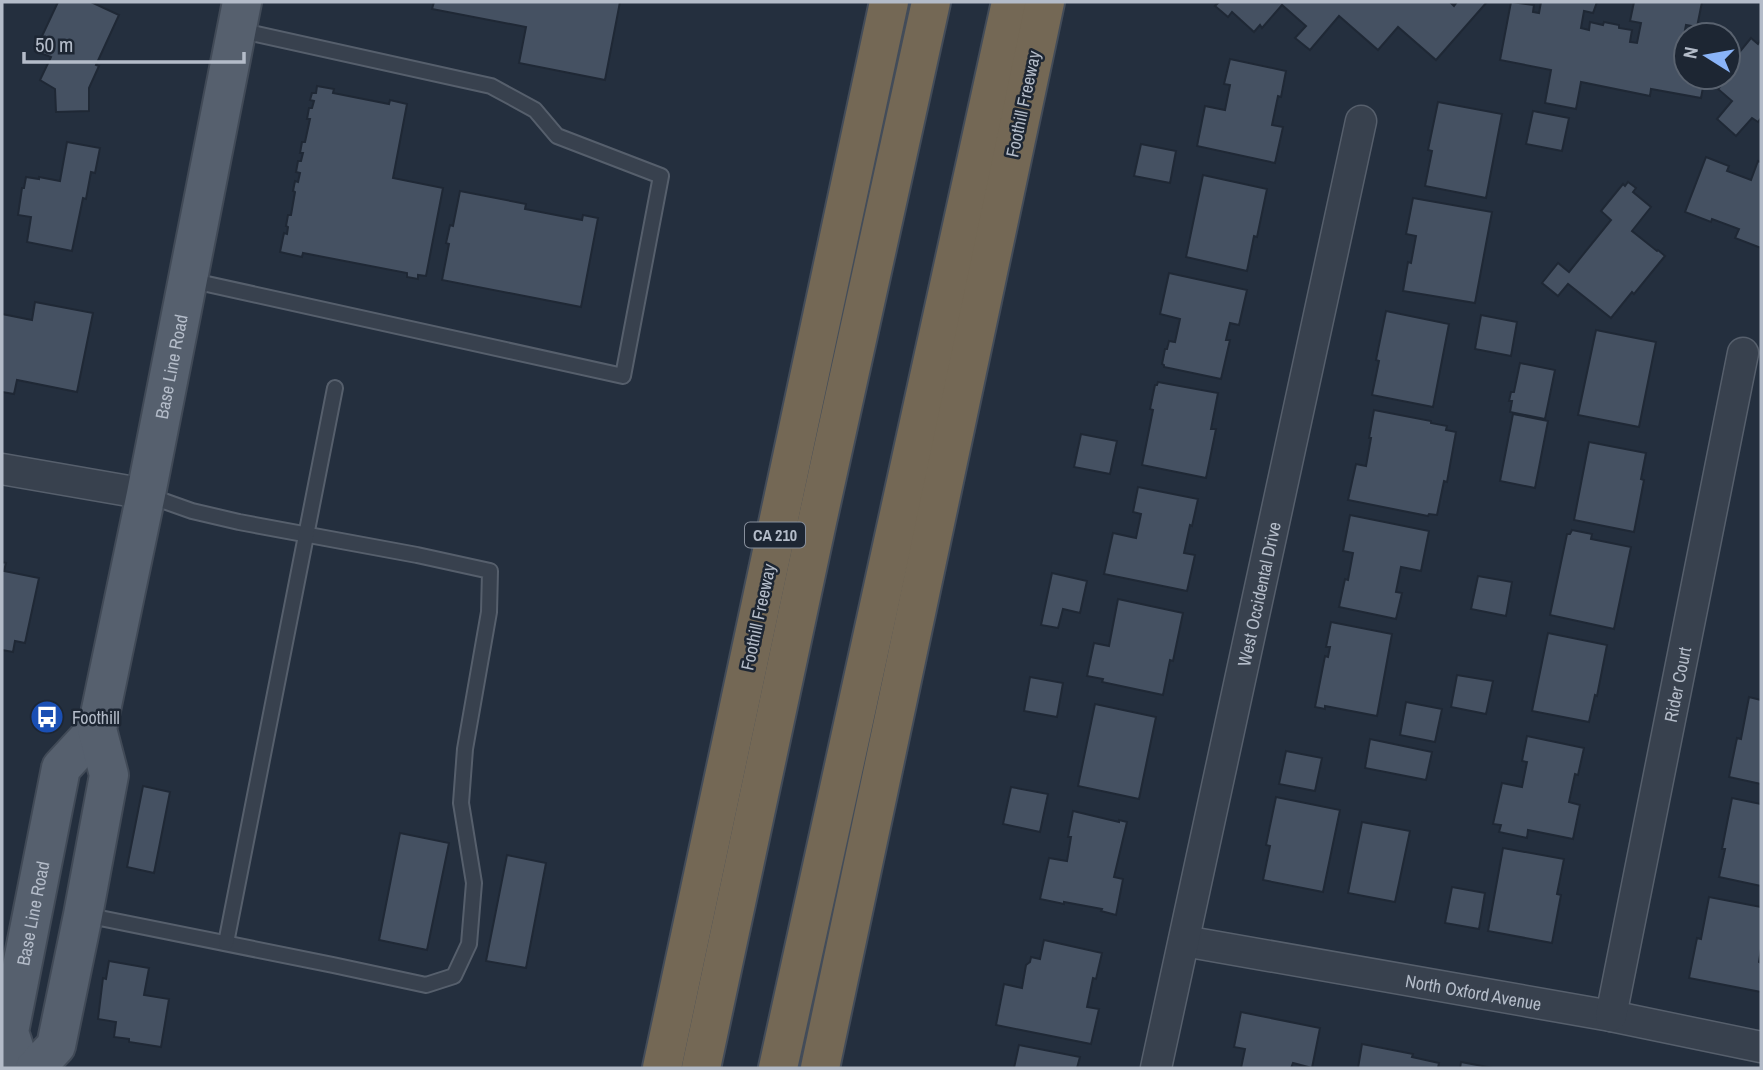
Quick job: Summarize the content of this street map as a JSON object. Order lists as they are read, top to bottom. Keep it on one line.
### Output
{"streets":{"highway":["Foothill Freeway","CA 210"],"main road":["Base Line Road"],"street":["West Occidental Drive","Rider Court","North Oxford Avenue"]},"crossings":[["West Occidental Drive","North Oxford Avenue"],["Rider Court","North Oxford Avenue"]],"places":{"bus stop":["Foothill"]},"scale_bar":"50 m","north":"left"}
